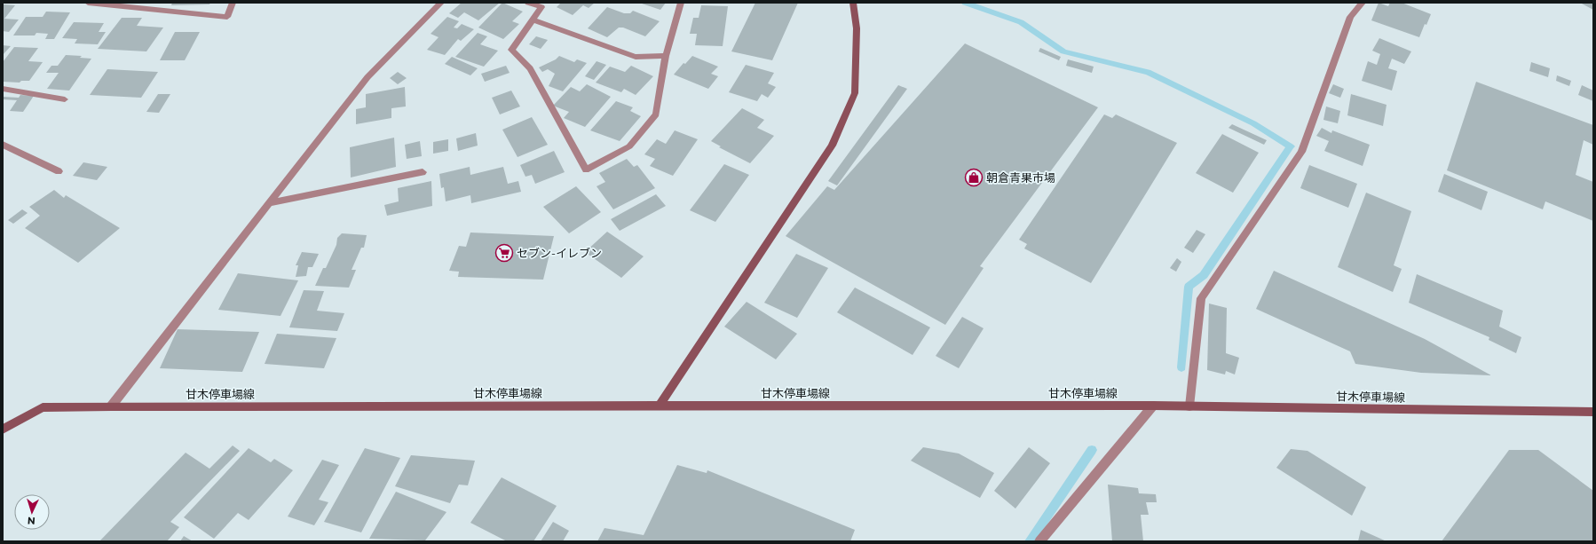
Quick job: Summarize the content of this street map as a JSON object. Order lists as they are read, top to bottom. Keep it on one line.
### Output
{"streets":{"main road":["甘木停車場線"]},"places":{"shop":["朝倉青果市場"],"supermarket":["セブン-イレブン"]},"north":"bottom"}
